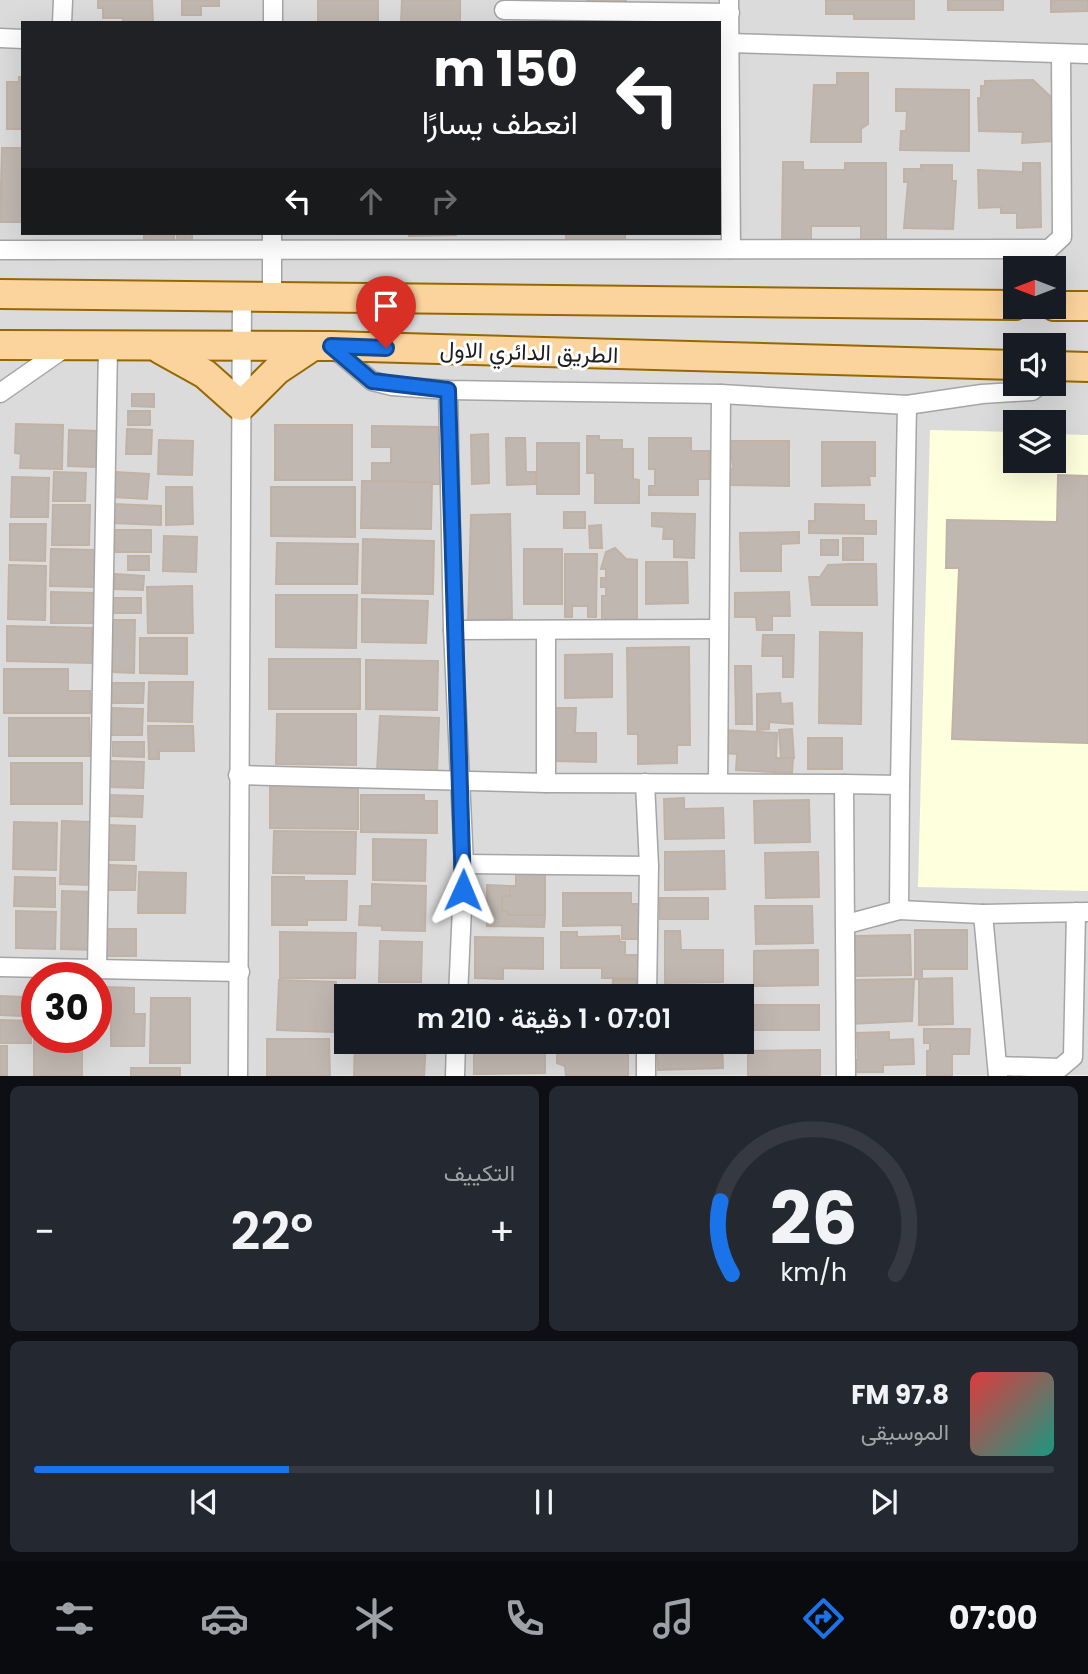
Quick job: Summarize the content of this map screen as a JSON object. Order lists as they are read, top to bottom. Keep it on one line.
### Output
{"streets":{"main road":["الطريق الدائري الاول"]},"north":"left","page":{"turn":["150 m","انعطف يسارًا"],"limit":"30","trip":"07:01 · 1 دقيقة · 210 m","tile":"التكييف","heat":["−","22°","+"],"song":["97.8 FM","الموسيقى"],"tabs":"07:00","gauge":["26","km/h"]}}
